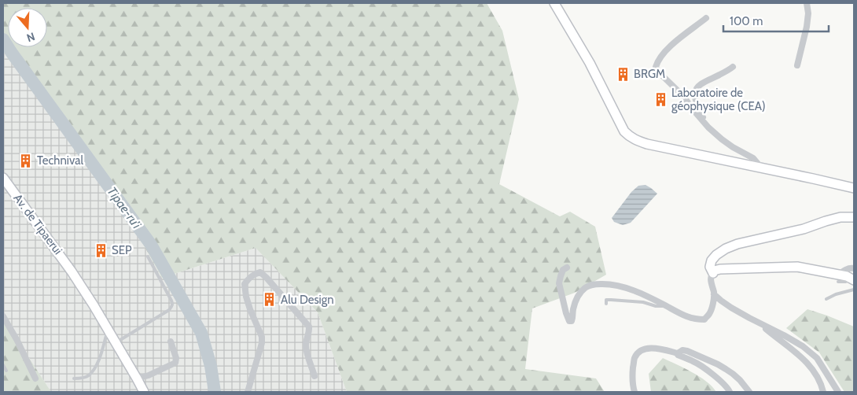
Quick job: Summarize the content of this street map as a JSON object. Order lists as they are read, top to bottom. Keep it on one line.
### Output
{"streets":{"street":["Av. de Tipaerui"]},"water":["Tipae-ru’i"],"places":{"building":["BRGM","Laboratoire de géophysique (CEA)","Technival","SEP","Alu Design"]},"scale_bar":"100 m","north":"bottom"}
